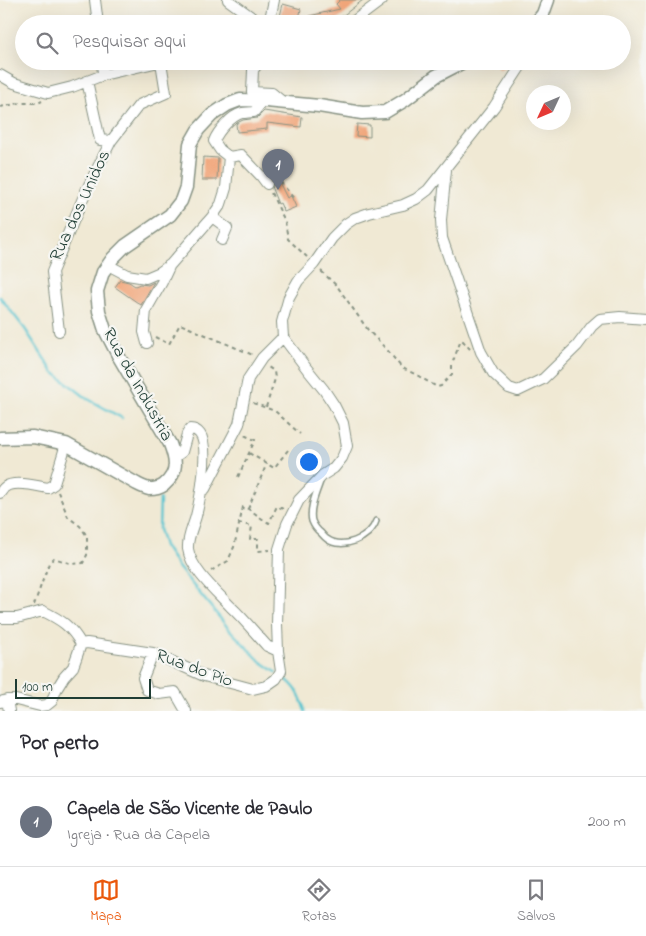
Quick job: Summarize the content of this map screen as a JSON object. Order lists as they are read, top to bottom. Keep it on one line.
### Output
{"streets":{"street":["Rua dos Unidos","Rua da Indústria","Rua do Pio"]},"scale_bar":"100 m","north":"bottom left","page":{"search":"Pesquisar aqui","pins":"1","scale":"100 m","heading":"Por perto","list":[{"mark":"1","name":"Capela de São Vicente de Paulo","note":"Igreja · Rua da Capela","value":"200 m"}],"nav":["Mapa","Rotas","Salvos"]}}
